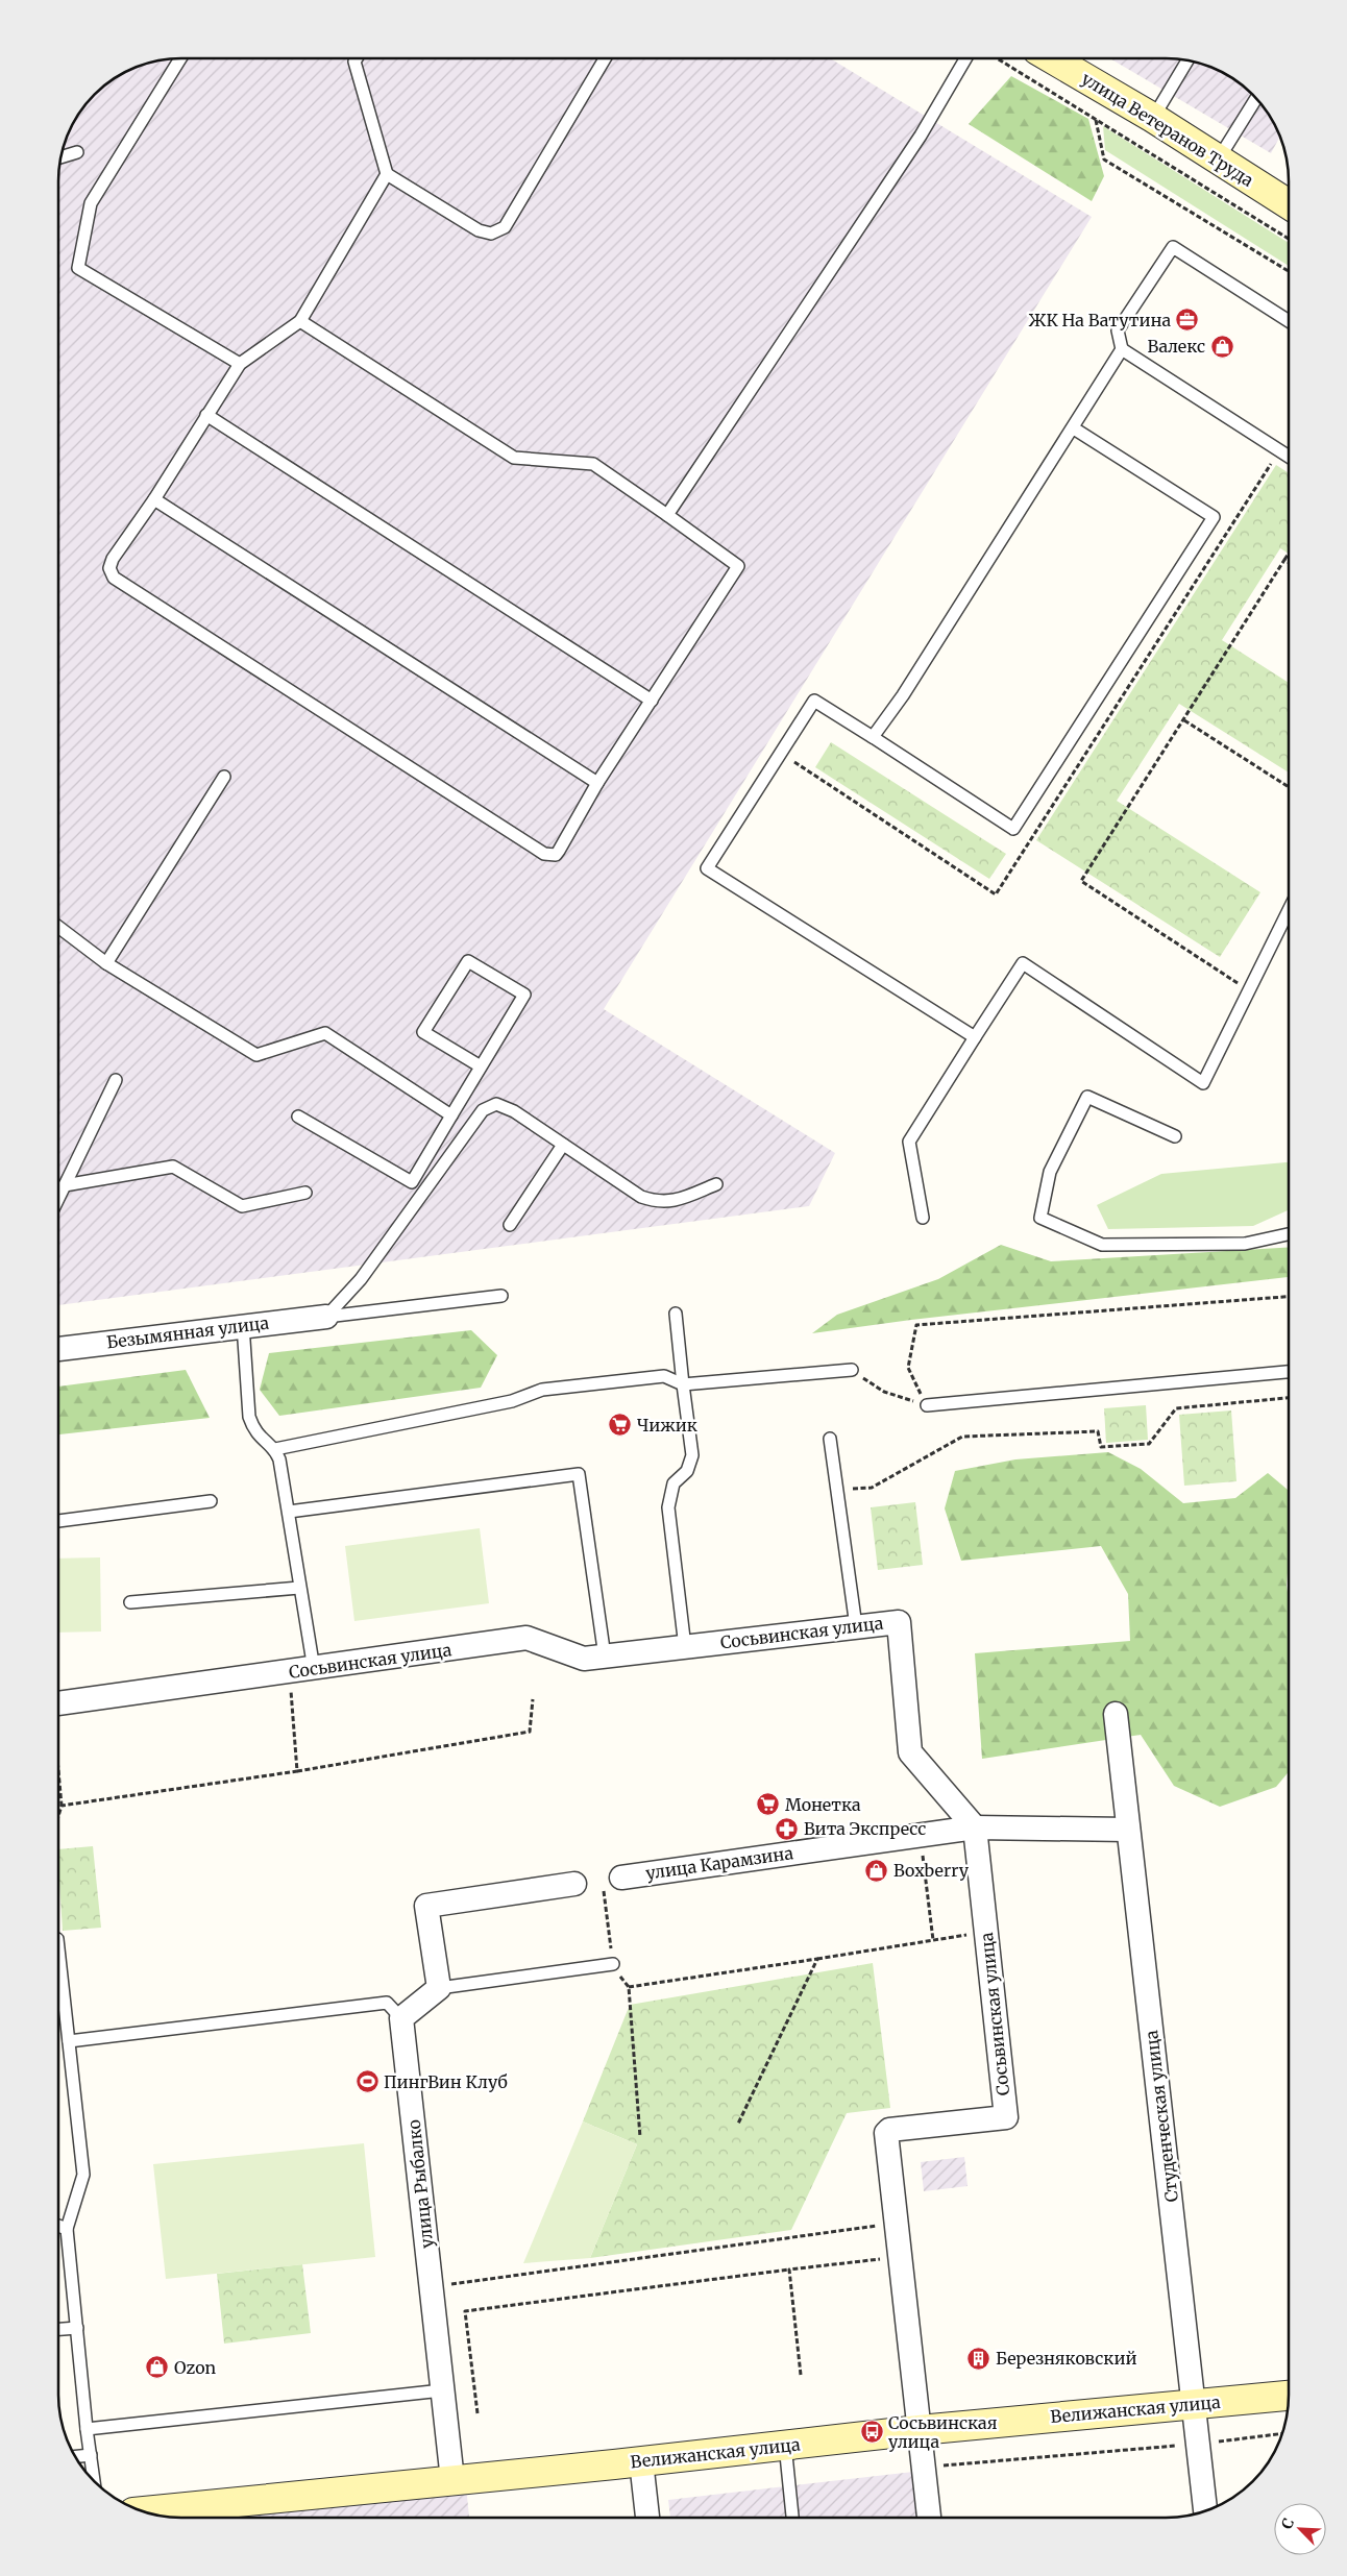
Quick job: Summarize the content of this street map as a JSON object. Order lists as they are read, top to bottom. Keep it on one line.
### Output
{"streets":{"street":["улица Ветеранов Труда","Безымянная улица","Сосьвинская улица","улица Карамзина","Студенческая улица","улица Рыбалко","Велижанская улица"]},"crossings":[["Сосьвинская улица","улица Карамзина"],["Сосьвинская улица","Велижанская улица"],["улица Карамзина","Студенческая улица"],["Студенческая улица","Велижанская улица"],["улица Рыбалко","Велижанская улица"]],"places":{"office":["ЖК На Ватутина"],"shop":["Валекс","Boxberry","Ozon"],"supermarket":["Чижик","Монетка"],"pharmacy":["Вита Экспресс"],"sports":["ПингВин Клуб"],"building":["Березняковский"],"bus stop":["Сосьвинская улица"]},"north":"top left"}
